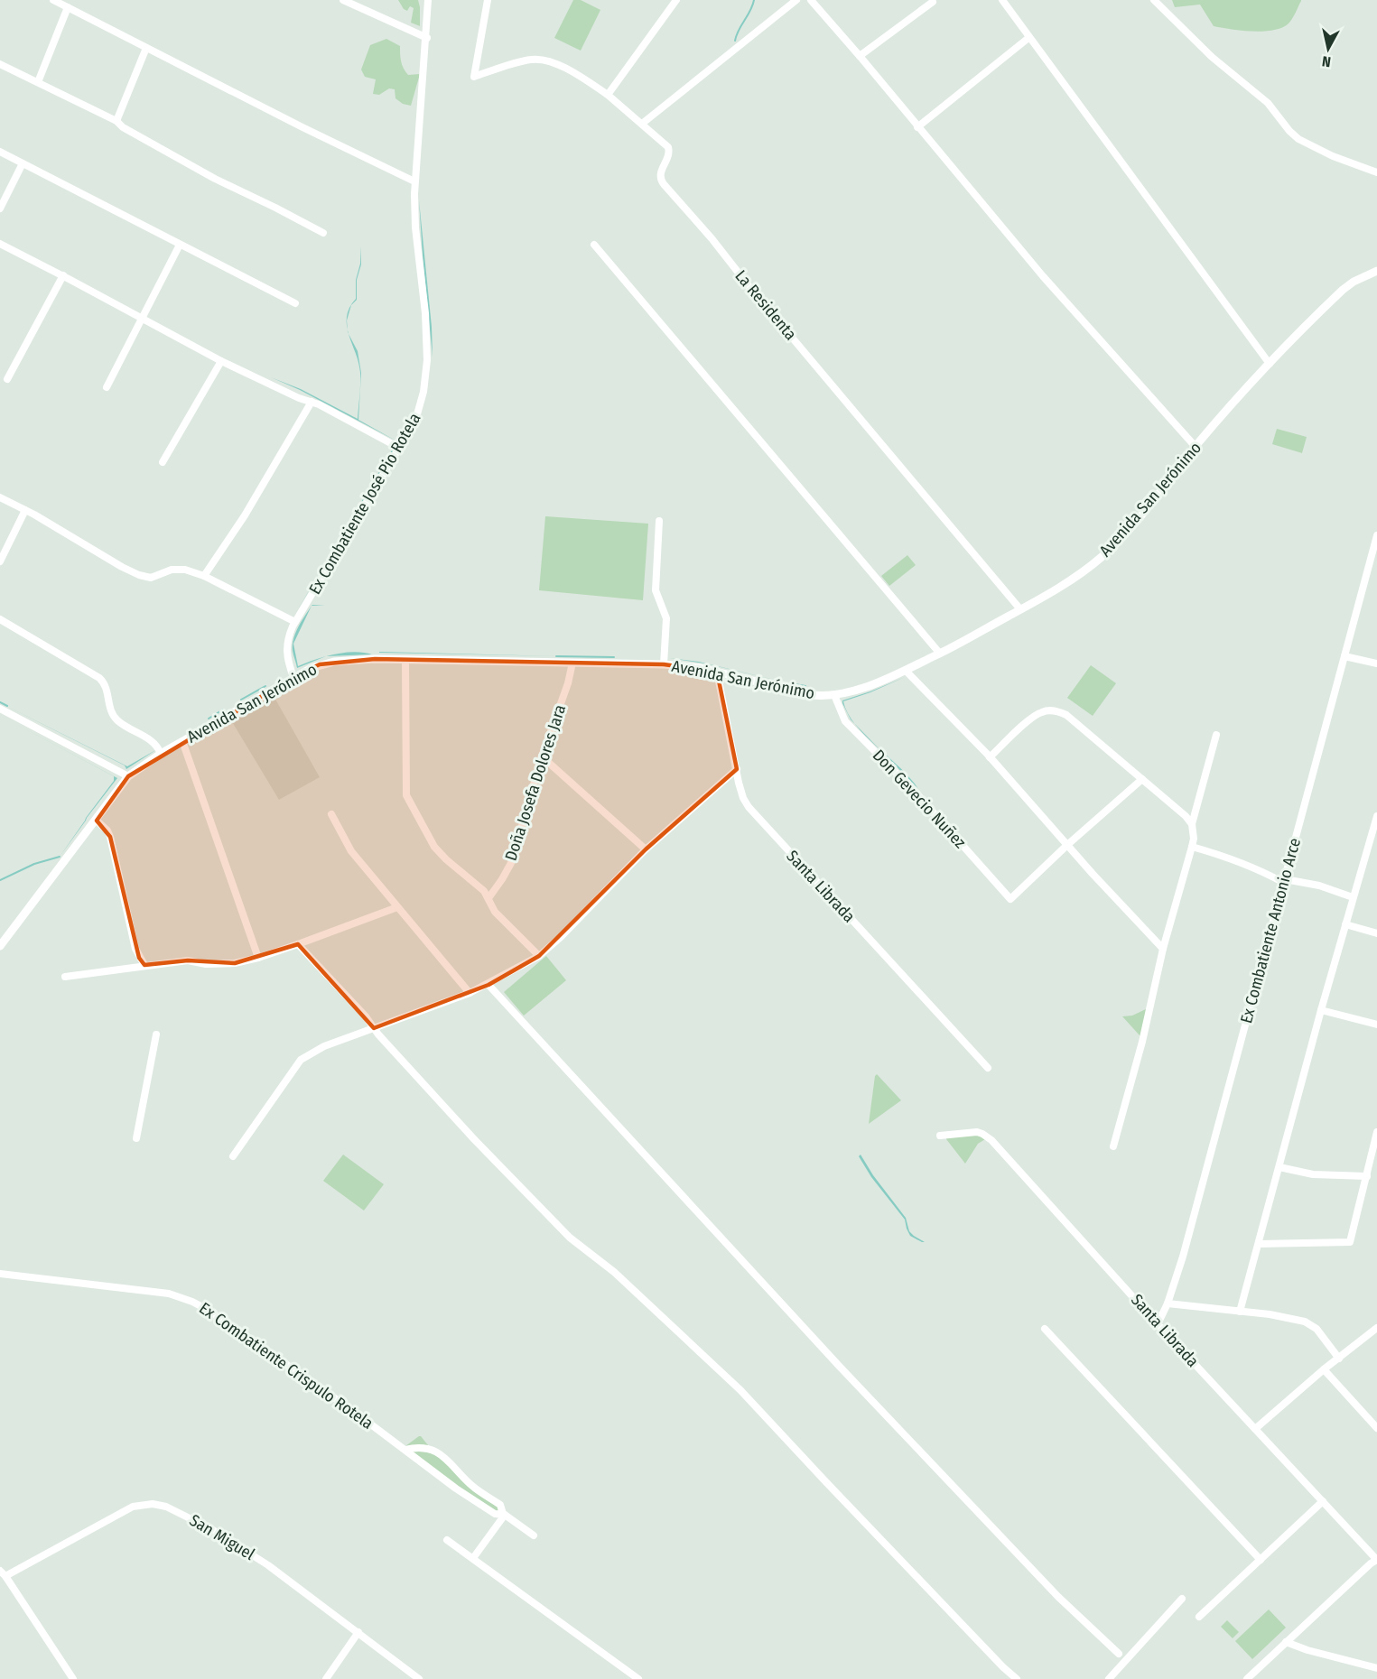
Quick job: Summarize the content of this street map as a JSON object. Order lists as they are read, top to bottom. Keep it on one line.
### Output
{"streets":{"street":["La Residenta","Avenida San Jerónimo","Ex Combatiente José Pio Rotela","Doña Josefa Dolores Jara","Don Gevecio Nuñez","Santa Librada","Ex Combatiente Antonio Arce","Ex Combatiente Crispulo Rotela","San Miguel"]},"crossings":[["La Residenta","Avenida San Jerónimo"],["Avenida San Jerónimo","Ex Combatiente José Pio Rotela"],["Avenida San Jerónimo","Doña Josefa Dolores Jara"],["Avenida San Jerónimo","Don Gevecio Nuñez"],["Avenida San Jerónimo","Santa Librada"],["Santa Librada","Ex Combatiente Antonio Arce"]],"north":"bottom"}
